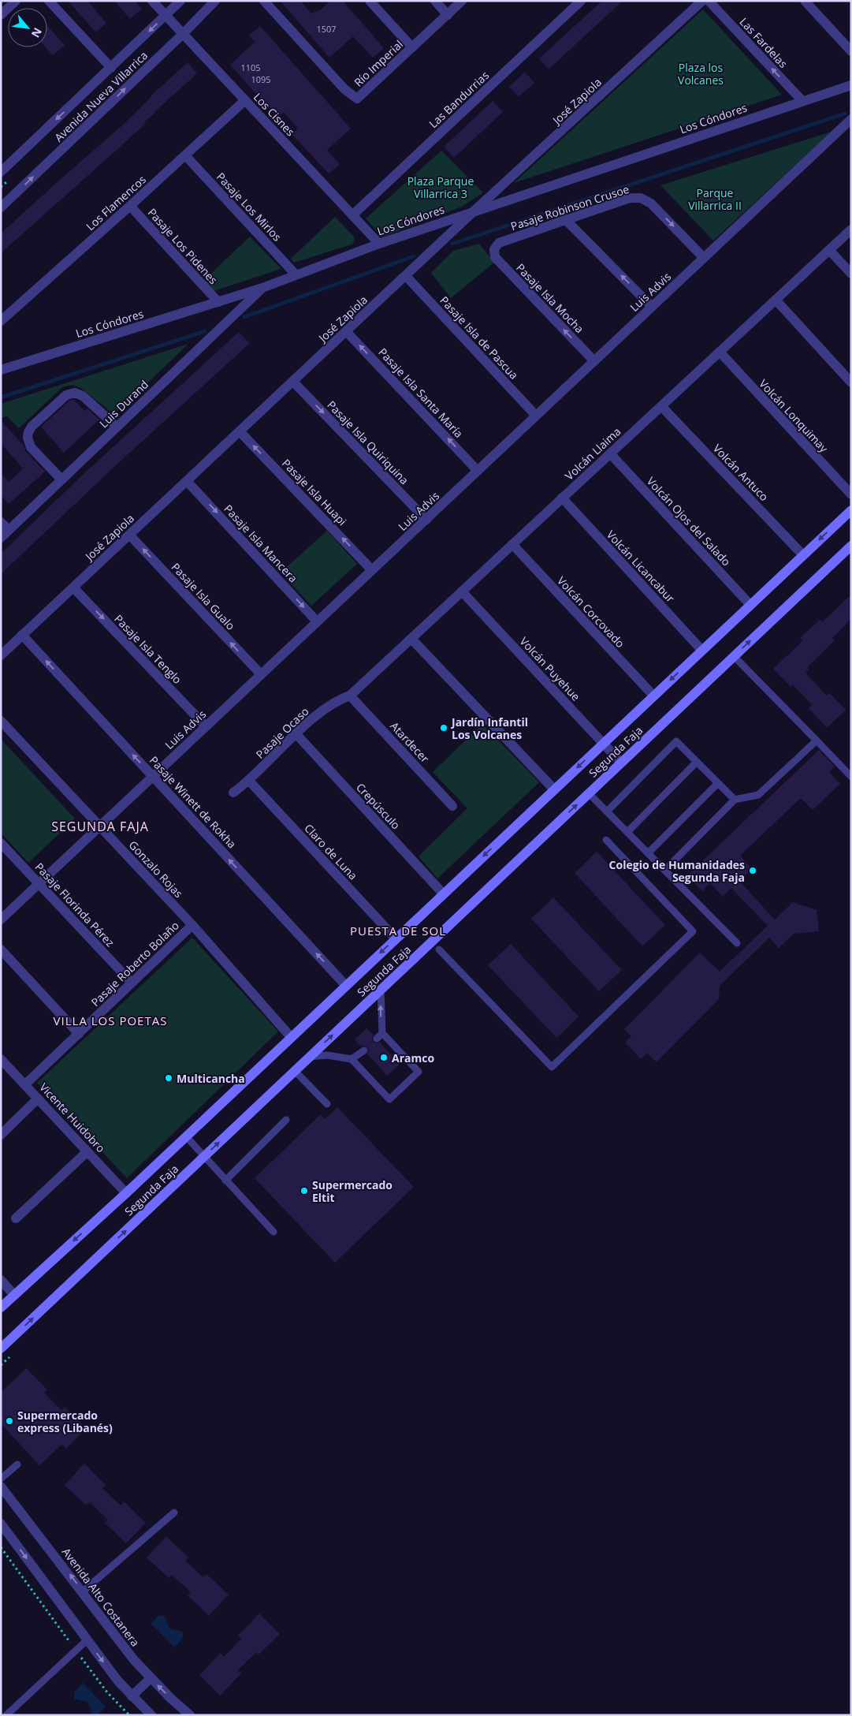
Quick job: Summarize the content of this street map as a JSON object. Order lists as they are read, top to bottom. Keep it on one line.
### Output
{"streets":{"main road":["Segunda Faja"],"street":["Las Fardelas","Río Imperial","Avenida Nueva Villarrica","Las Bandurrias","José Zapiola","Los Cisnes","Los Cóndores","Los Flamencos","Pasaje Los Mirlos","Pasaje Robinson Crusoe","Pasaje Los Pidenes","Luis Advis","Pasaje Isla Mocha","Pasaje Isla de Pascua","Pasaje Isla Santa María","Luis Durand","Volcán Lonquimay","Pasaje Isla Quiriquina","Volcán Llaima","Volcán Antuco","Pasaje Isla Huapi","Volcán Ojos del Salado","Pasaje Isla Mancera","Volcán Licancabur","Pasaje Isla Gualo","Volcán Corcovado","Pasaje Isla Tenglo","Volcán Puyehue","Pasaje Ocaso","Atardecer","Pasaje Winett de Rokha","Crepúsculo","Claro de Luna","Gonzalo Rojas","Pasaje Florinda Pérez","Pasaje Roberto Bolaño","Vicente Huidobro","Avenida Alto Costanera"]},"crossings":[["Las Fardelas","Los Cóndores"],["Avenida Nueva Villarrica","Los Cisnes"],["Las Bandurrias","Los Cisnes"],["José Zapiola","Los Cóndores"],["José Zapiola","Pasaje Isla de Pascua"],["José Zapiola","Pasaje Isla Santa María"],["José Zapiola","Pasaje Isla Quiriquina"],["José Zapiola","Pasaje Isla Huapi"],["José Zapiola","Pasaje Isla Mancera"],["José Zapiola","Pasaje Isla Gualo"],["José Zapiola","Pasaje Isla Tenglo"],["José Zapiola","Pasaje Winett de Rokha"],["Los Cisnes","Los Cóndores"],["Los Cisnes","Los Flamencos"],["Los Cóndores","Pasaje Los Mirlos"],["Los Cóndores","Pasaje Los Pidenes"],["Los Cóndores","Luis Durand"],["Los Flamencos","Pasaje Los Mirlos"],["Los Flamencos","Pasaje Los Pidenes"],["Pasaje Robinson Crusoe","Luis Advis"],["Pasaje Robinson Crusoe","Pasaje Isla Mocha"],["Luis Advis","Pasaje Isla Mocha"],["Luis Advis","Pasaje Isla de Pascua"],["Luis Advis","Pasaje Isla Santa María"],["Luis Advis","Pasaje Isla Quiriquina"],["Luis Advis","Pasaje Isla Huapi"],["Luis Advis","Pasaje Isla Mancera"],["Luis Advis","Pasaje Isla Gualo"],["Luis Advis","Pasaje Isla Tenglo"],["Luis Advis","Pasaje Winett de Rokha"],["Luis Advis","Gonzalo Rojas"],["Luis Advis","Pasaje Florinda Pérez"],["Volcán Lonquimay","Volcán Llaima"],["Volcán Llaima","Volcán Antuco"],["Volcán Llaima","Volcán Ojos del Salado"],["Volcán Llaima","Volcán Licancabur"],["Volcán Llaima","Volcán Corcovado"],["Volcán Llaima","Volcán Puyehue"],["Volcán Llaima","Pasaje Ocaso"],["Volcán Llaima","Atardecer"],["Volcán Antuco","Segunda Faja"],["Volcán Ojos del Salado","Segunda Faja"],["Volcán Licancabur","Segunda Faja"],["Volcán Corcovado","Segunda Faja"],["Volcán Puyehue","Segunda Faja"],["Pasaje Ocaso","Atardecer"],["Pasaje Ocaso","Crepúsculo"],["Pasaje Ocaso","Claro de Luna"],["Segunda Faja","Pasaje Winett de Rokha"],["Segunda Faja","Crepúsculo"],["Segunda Faja","Claro de Luna"],["Segunda Faja","Gonzalo Rojas"],["Segunda Faja","Vicente Huidobro"],["Gonzalo Rojas","Pasaje Roberto Bolaño"],["Pasaje Florinda Pérez","Pasaje Roberto Bolaño"],["Pasaje Roberto Bolaño","Vicente Huidobro"]],"one_way":["Pasaje Robinson Crusoe","Pasaje Isla Santa María","Pasaje Isla Quiriquina","Pasaje Isla Huapi","Pasaje Isla Mancera","Pasaje Isla Gualo","Pasaje Isla Tenglo","Pasaje Winett de Rokha"],"districts":["SEGUNDA FAJA","PUESTA DE SOL","VILLA LOS POETAS"],"parks":["Plaza los Volcanes","Plaza Parque Villarrica 3","Parque Villarrica II"],"places":["Jardín Infantil Los Volcanes","Colegio de Humanidades Segunda Faja","Aramco","Multicancha","Supermercado Eltit","Supermercado express (Libanés)"],"house_numbers":["1507","1105","1095"],"north":"bottom right"}
